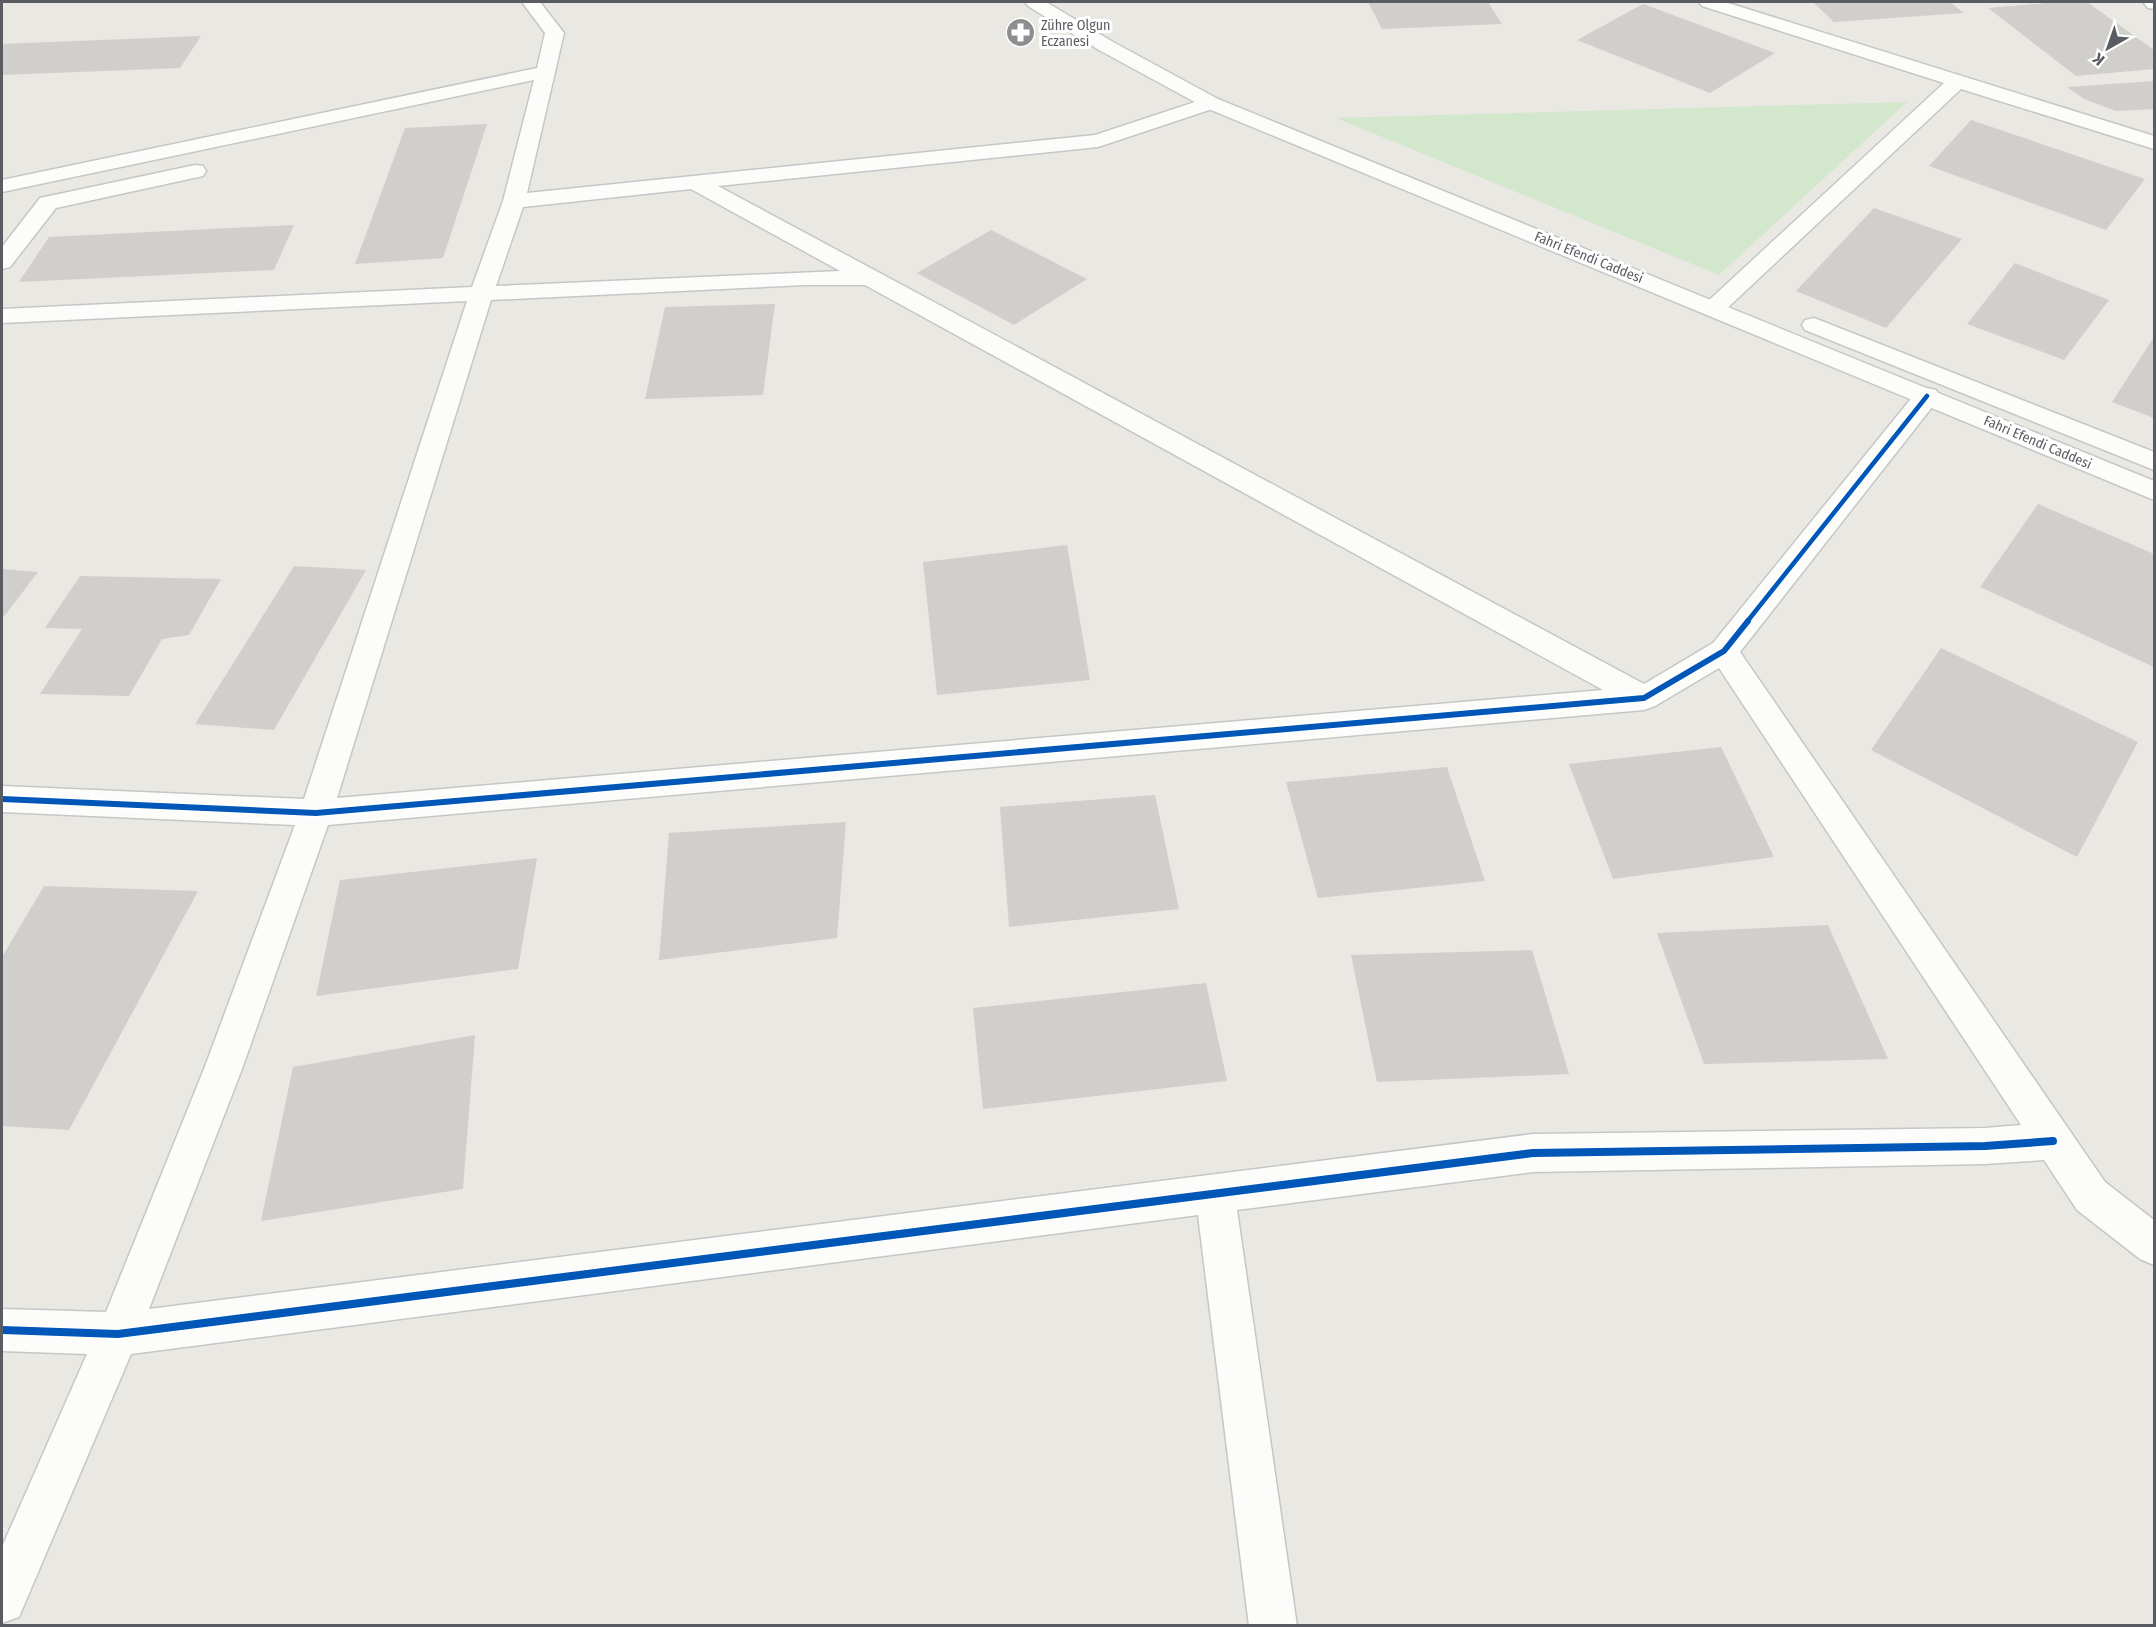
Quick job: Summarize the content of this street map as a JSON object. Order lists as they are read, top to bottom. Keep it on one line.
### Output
{"streets":{"street":["Fahri Efendi Caddesi"]},"places":{"pharmacy":["Zühre Olgun Eczanesi"]},"north":"bottom left"}
